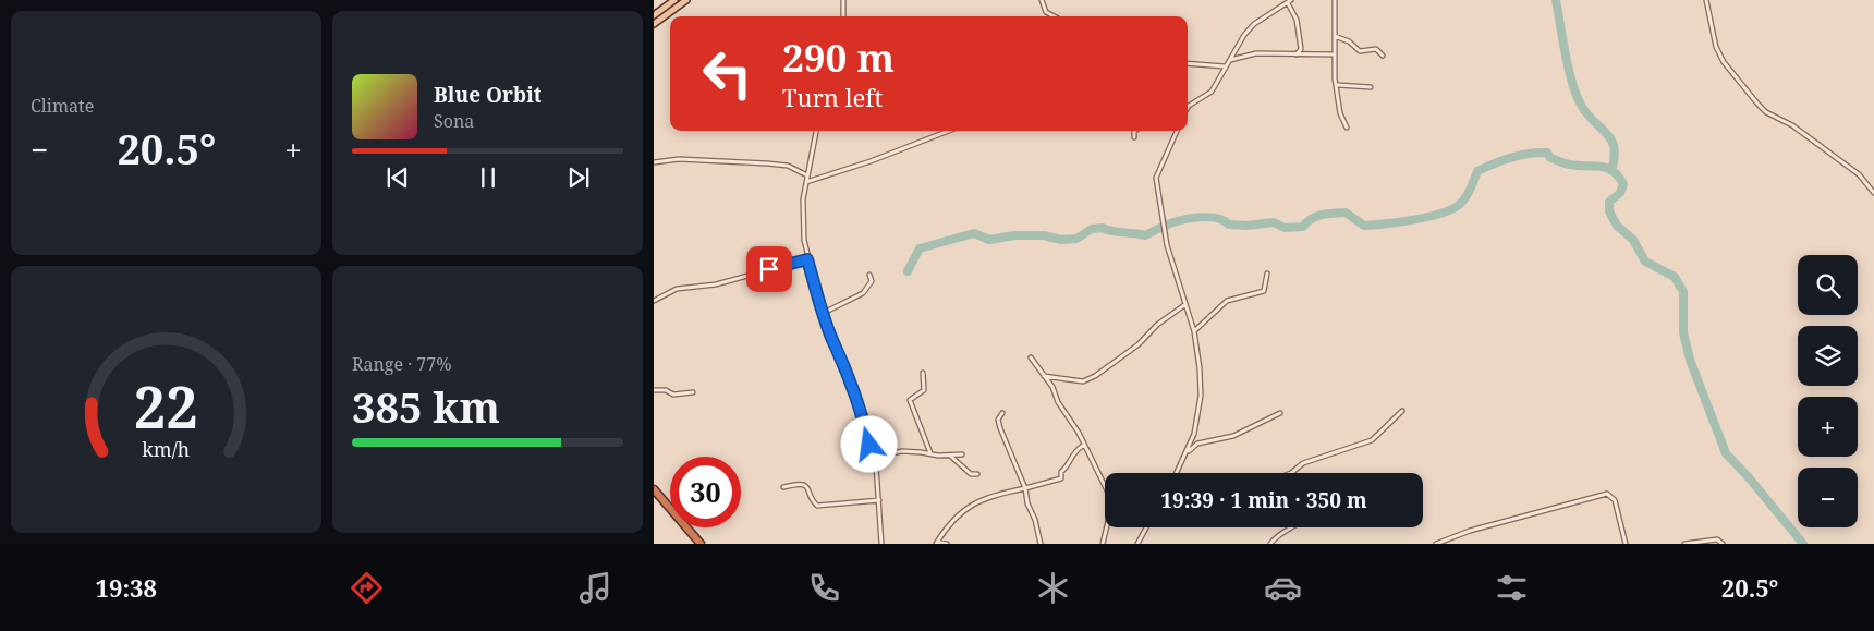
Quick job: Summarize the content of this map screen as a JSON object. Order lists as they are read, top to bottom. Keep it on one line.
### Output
{"page":{"tile":["Climate",["Range · 77%","385 km"]],"turn":["290 m","Turn left"],"song":["Blue Orbit","Sona"],"heat":["−","20.5°","+"],"map_buttons":["+","−"],"limit":"30","trip":"19:39 · 1 min · 350 m","tabs":["19:38","20.5°"],"gauge":["22","km/h"]}}
